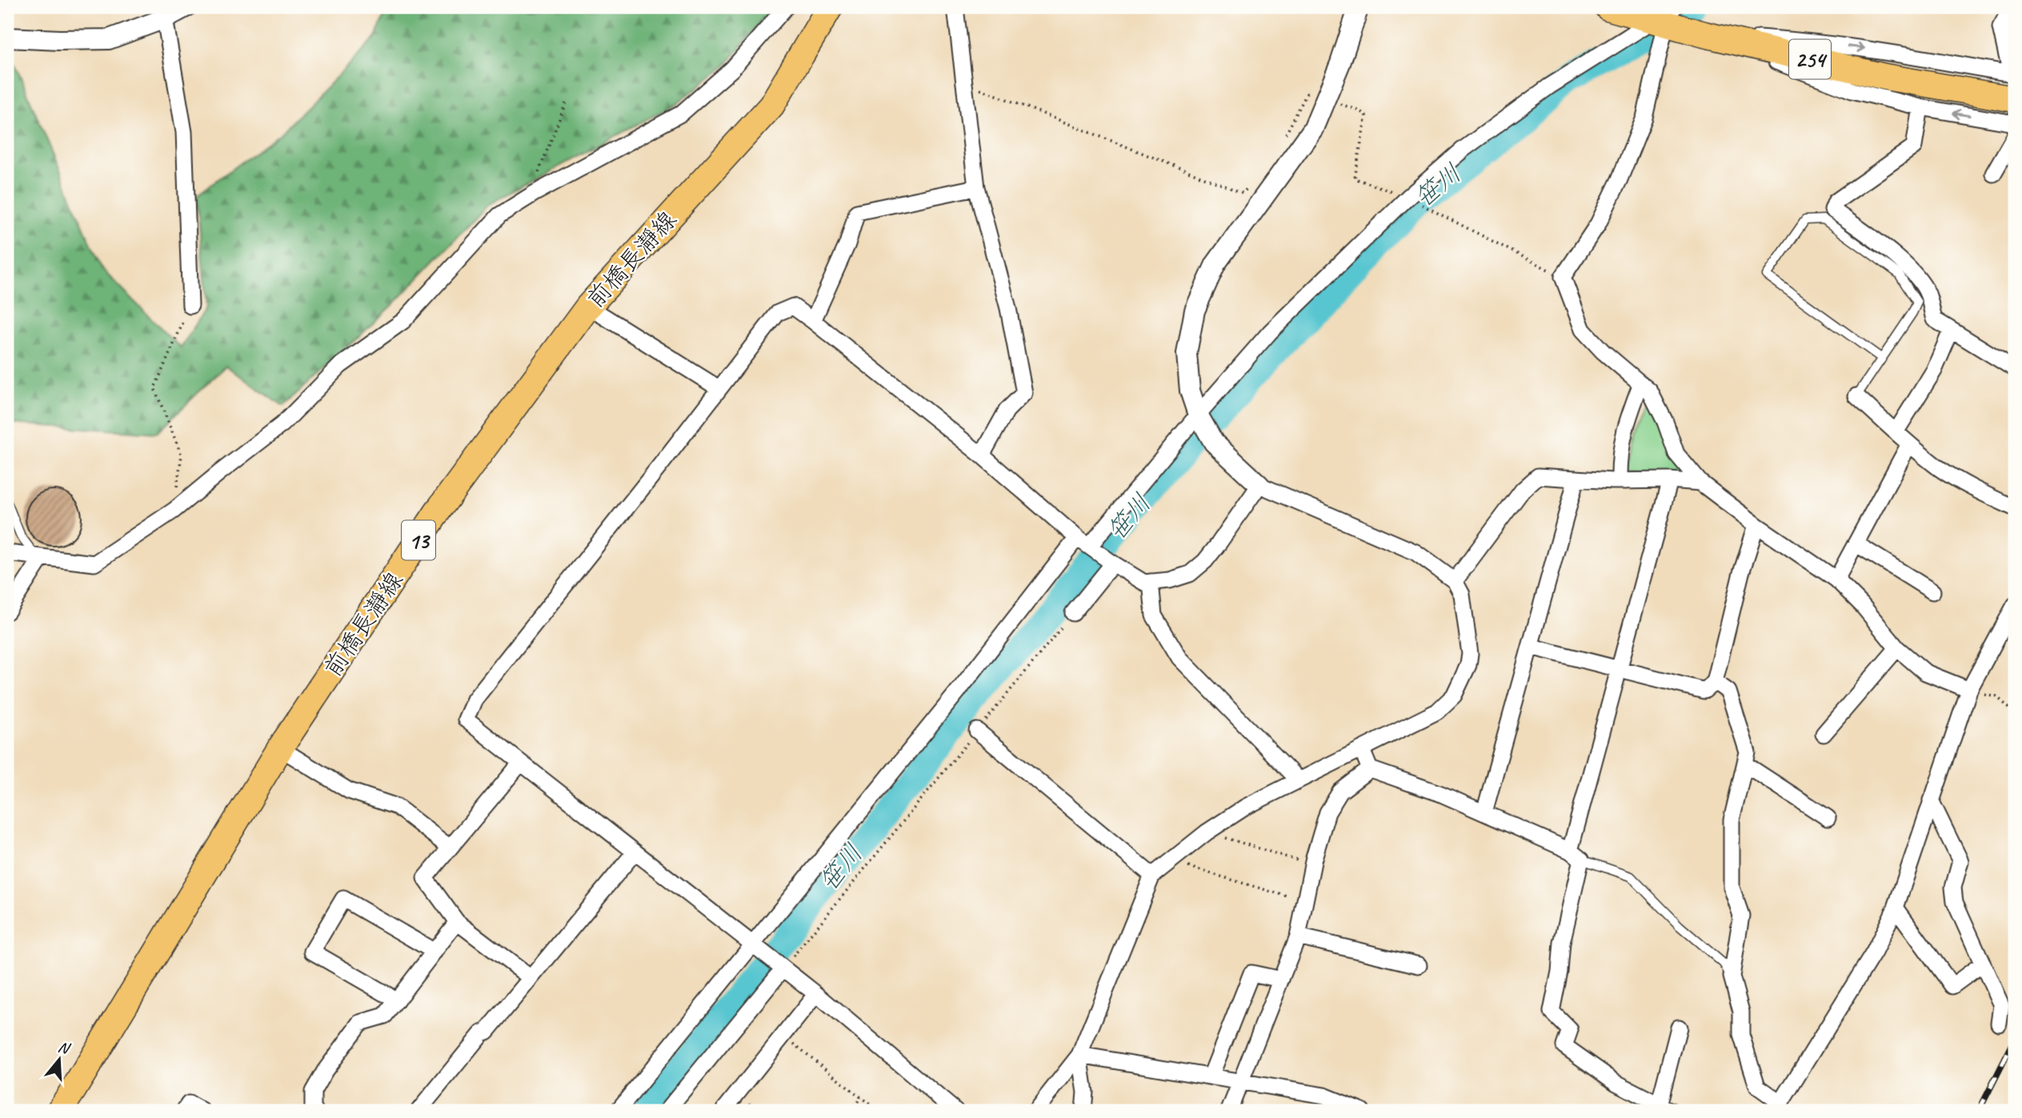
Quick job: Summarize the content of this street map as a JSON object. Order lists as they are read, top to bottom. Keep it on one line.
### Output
{"streets":{"main road":["254","前橋長瀞線","13"]},"water":["笹川"],"north":"top"}
